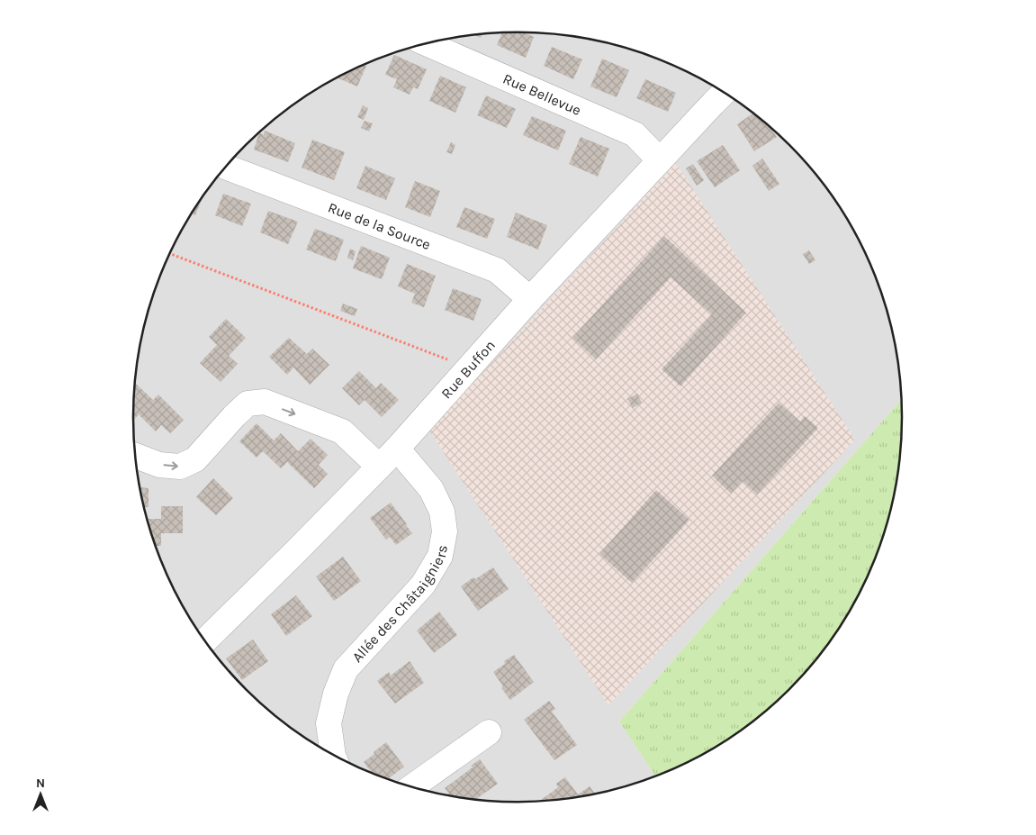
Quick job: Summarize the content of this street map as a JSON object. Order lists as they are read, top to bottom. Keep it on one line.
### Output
{"streets":{"street":["Rue Bellevue","Rue de la Source","Rue Buffon","Allée des Châtaigniers"]},"crossings":[["Rue Bellevue","Rue Buffon"],["Rue de la Source","Rue Buffon"],["Rue Buffon","Allée des Châtaigniers"]],"north":"top"}
